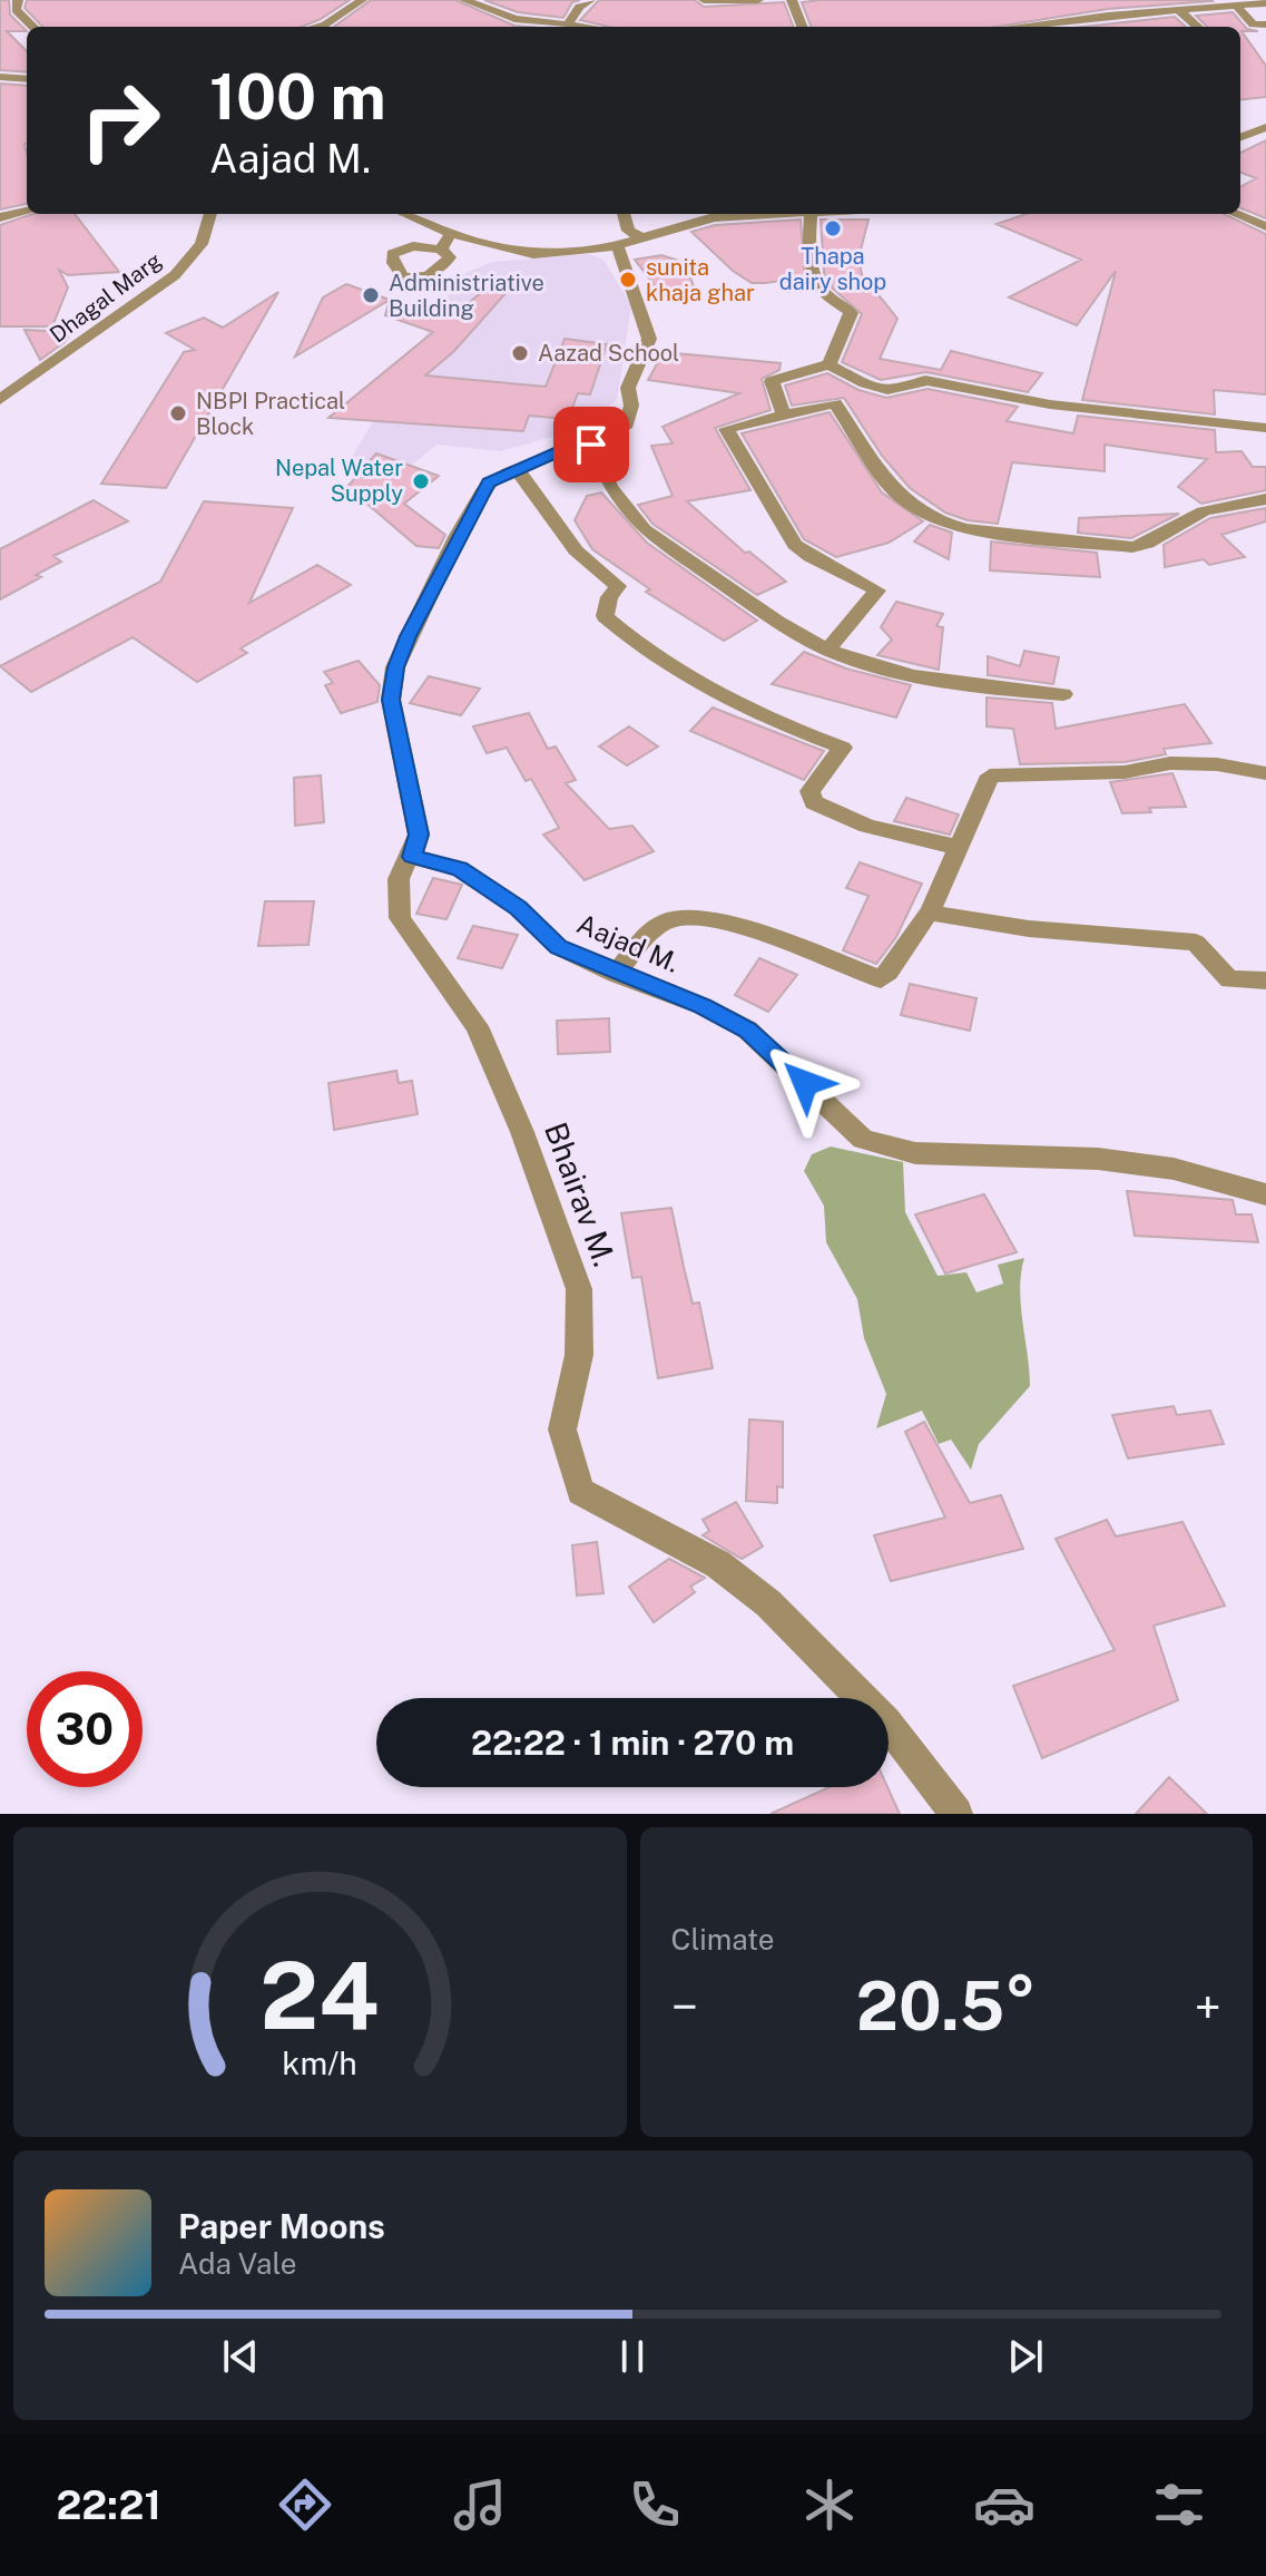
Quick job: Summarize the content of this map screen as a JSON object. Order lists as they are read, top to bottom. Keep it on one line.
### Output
{"streets":{"street":["Dhagal Marg","Aajad M.","Bhairav M."]},"crossings":[["Aajad M.","Bhairav M."]],"places":["Thapa dairy shop","sunita khaja ghar","Administriative Building","Aazad School","NBPI Practical Block","Nepal Water Supply"],"page":{"turn":["100 m","Aajad M."],"limit":"30","trip":"22:22 · 1 min · 270 m","tile":"Climate","heat":["−","20.5°","+"],"song":["Paper Moons","Ada Vale"],"tabs":"22:21","gauge":["24","km/h"]}}
